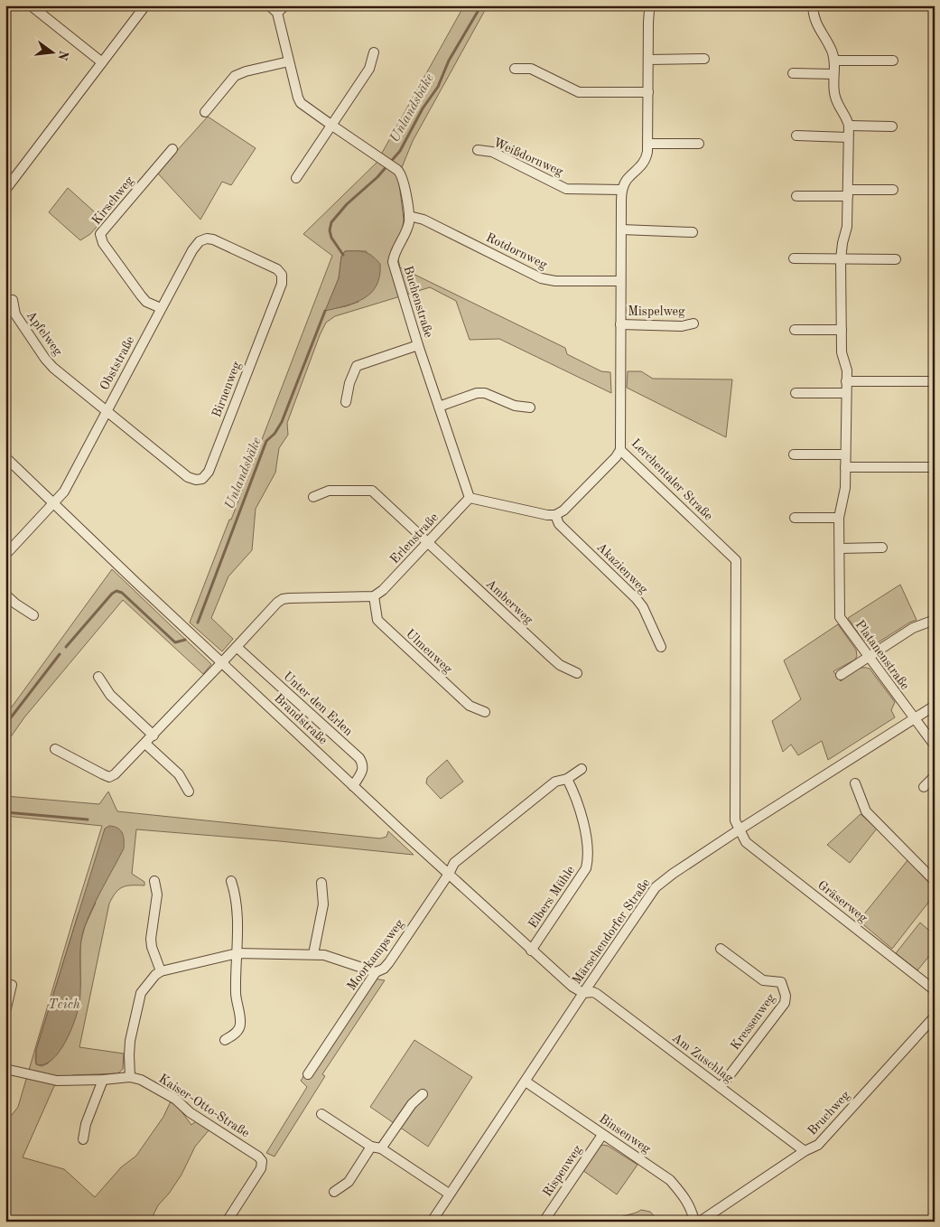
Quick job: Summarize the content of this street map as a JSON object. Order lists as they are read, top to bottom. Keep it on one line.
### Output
{"streets":{"street":["Weißdornweg","Kirschweg","Rotdornweg","Buchenstraße","Mispelweg","Apfelweg","Obststraße","Birnenweg","Lerchentaler Straße","Erlenstraße","Akazienweg","Amberweg","Ulmenweg","Platanenstraße","Unter den Erlen","Brandstraße","Elbers Mühle","Gräserweg","Märschendorfer Straße","Moorkampsweg","Kressenweg","Am Zuschlag","Kaiser-Otto-Straße","Bruchweg","Binsenweg","Rispenweg"]},"crossings":[["Weißdornweg","Lerchentaler Straße"],["Kirschweg","Obststraße"],["Rotdornweg","Buchenstraße"],["Rotdornweg","Lerchentaler Straße"],["Buchenstraße","Erlenstraße"],["Mispelweg","Lerchentaler Straße"],["Apfelweg","Obststraße"],["Apfelweg","Birnenweg"],["Obststraße","Birnenweg"],["Obststraße","Brandstraße"],["Lerchentaler Straße","Gräserweg"],["Lerchentaler Straße","Märschendorfer Straße"],["Erlenstraße","Amberweg"],["Erlenstraße","Ulmenweg"],["Platanenstraße","Märschendorfer Straße"],["Unter den Erlen","Brandstraße"],["Brandstraße","Elbers Mühle"],["Brandstraße","Märschendorfer Straße"],["Brandstraße","Moorkampsweg"],["Brandstraße","Am Zuschlag"],["Gräserweg","Märschendorfer Straße"],["Märschendorfer Straße","Am Zuschlag"],["Märschendorfer Straße","Binsenweg"],["Kressenweg","Am Zuschlag"],["Am Zuschlag","Bruchweg"],["Binsenweg","Rispenweg"]],"water":["Unlandsbäke","Teich"],"north":"right"}
